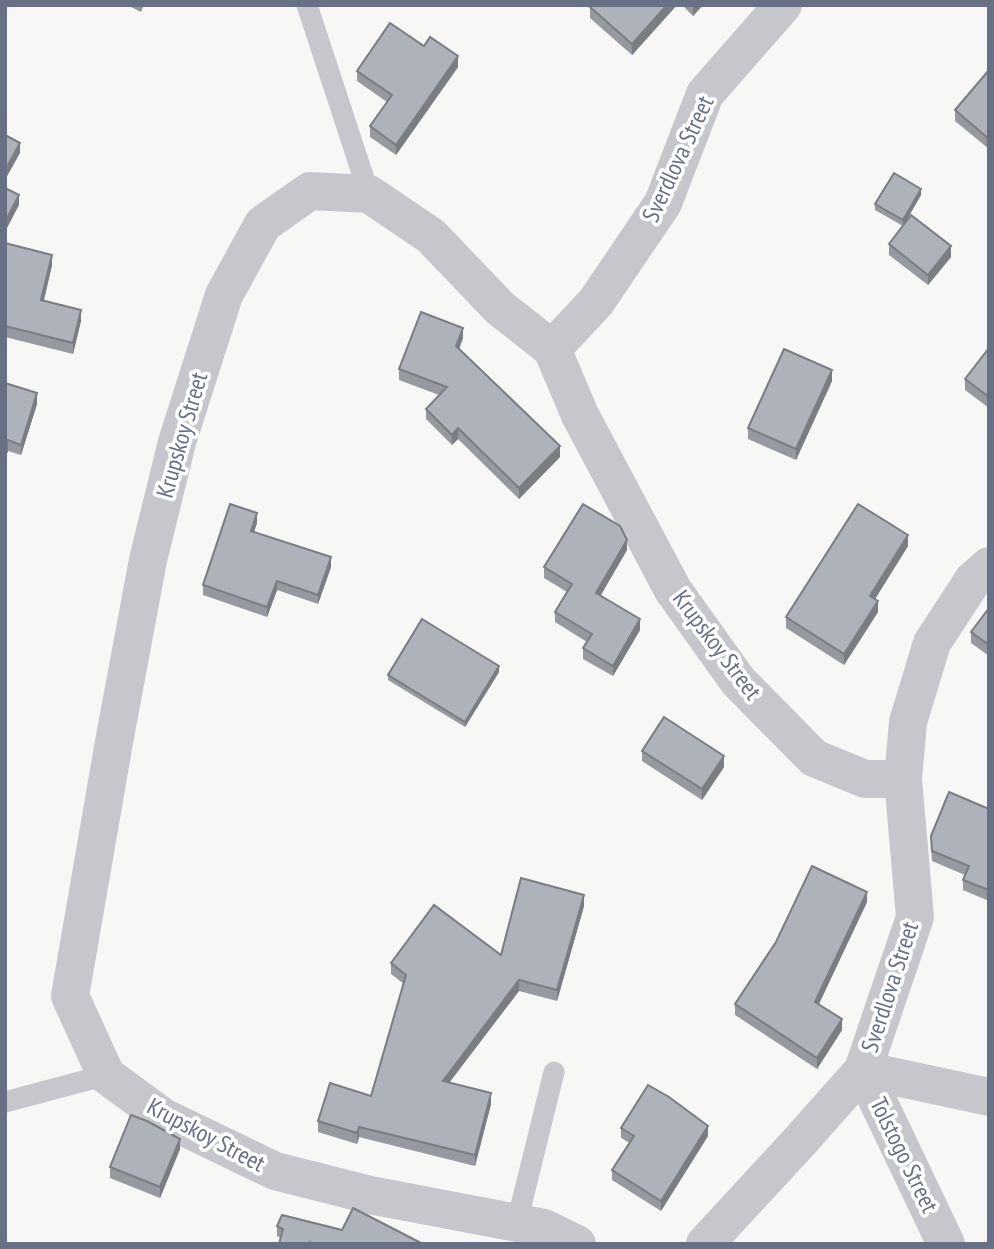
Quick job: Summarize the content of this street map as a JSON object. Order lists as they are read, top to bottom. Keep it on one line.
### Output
{"streets":{"street":["Sverdlova Street","Krupskoy Street","Tolstogo Street"]},"crossings":[["Sverdlova Street","Krupskoy Street"],["Sverdlova Street","Tolstogo Street"]]}
